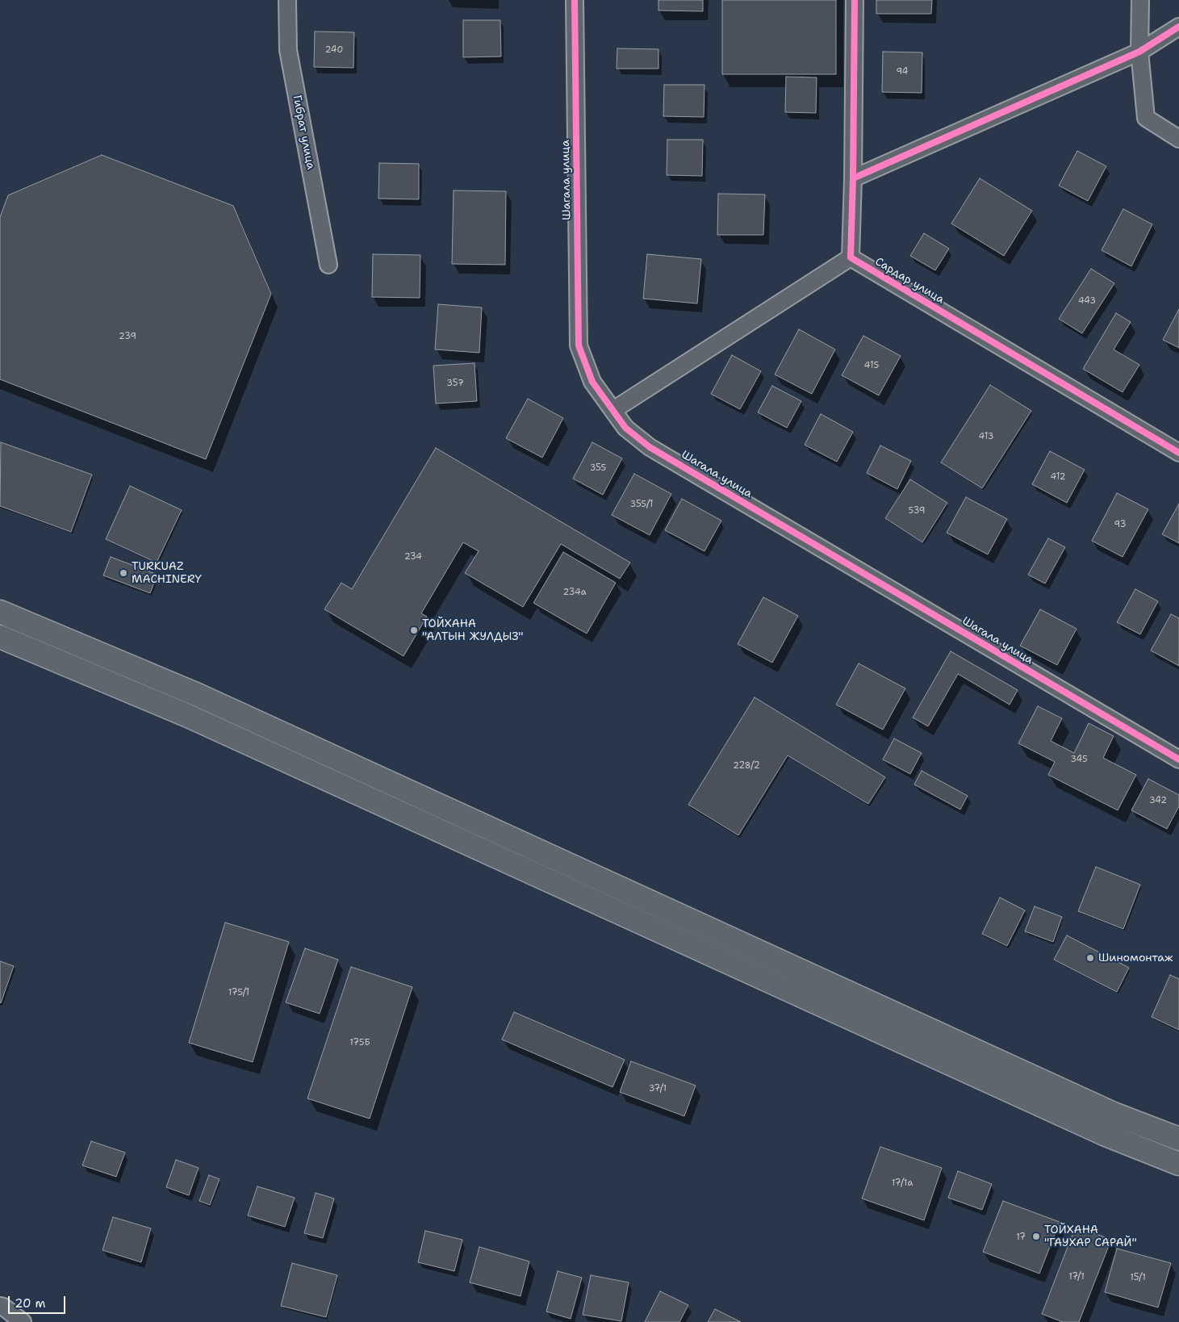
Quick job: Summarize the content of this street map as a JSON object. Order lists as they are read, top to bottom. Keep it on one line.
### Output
{"streets":{"street":["Гибрат улица","Шагала улица","Сардар улица"]},"places":["TURKUAZ MACHINERY","ТОЙХАНА \"АЛТЫН ЖУЛДЫЗ\"","Шиномонтаж","ТОЙХАНА \"ГАУХАР САРАЙ\""],"house_numbers":["240","94","443","239","415","357","413","355","412","355/1","539","93","234","234а","345","228/2","342","175/1","175Б","37/1","17/1а","17","17/1","15/1"],"scale_bar":"20 m"}
